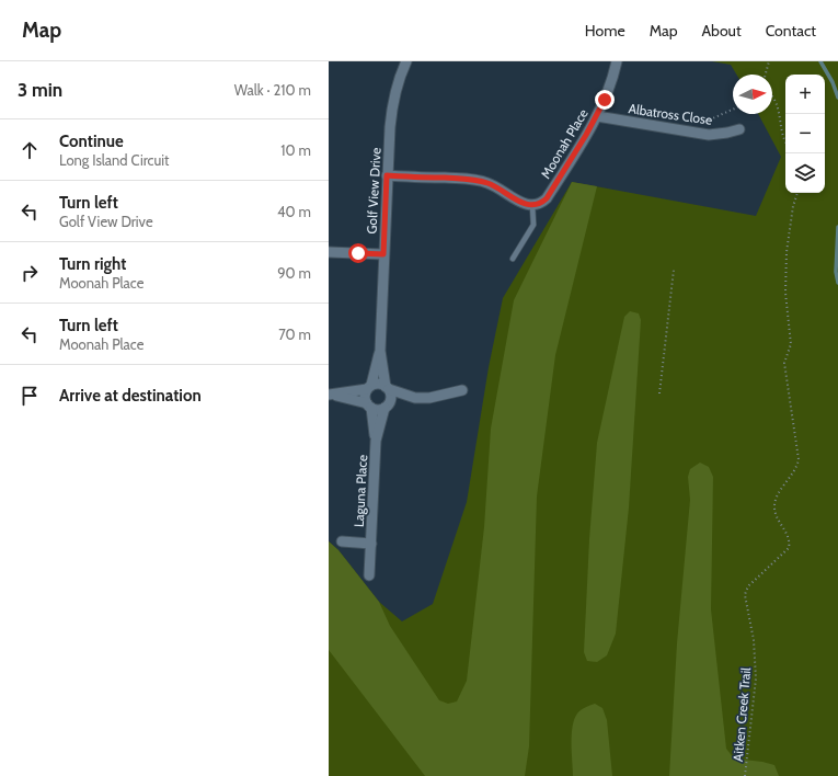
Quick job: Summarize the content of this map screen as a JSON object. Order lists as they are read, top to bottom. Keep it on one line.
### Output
{"streets":{"street":["Albatross Close","Moonah Place","Golf View Drive","Laguna Place"],"path":["Aitken Creek Trail"]},"crossings":[["Albatross Close","Moonah Place"],["Golf View Drive","Laguna Place"]],"north":"right","page":{"header":"Map","nav":["Home","Map","About","Contact"],"heading":["3 min","Walk · 210 m"],"map_buttons":["+","−"],"list":[["Continue","Long Island Circuit","10 m"],["Turn left","Golf View Drive","40 m"],["Turn right","Moonah Place","90 m"],["Turn left","Moonah Place","70 m"],"Arrive at destination"]}}
